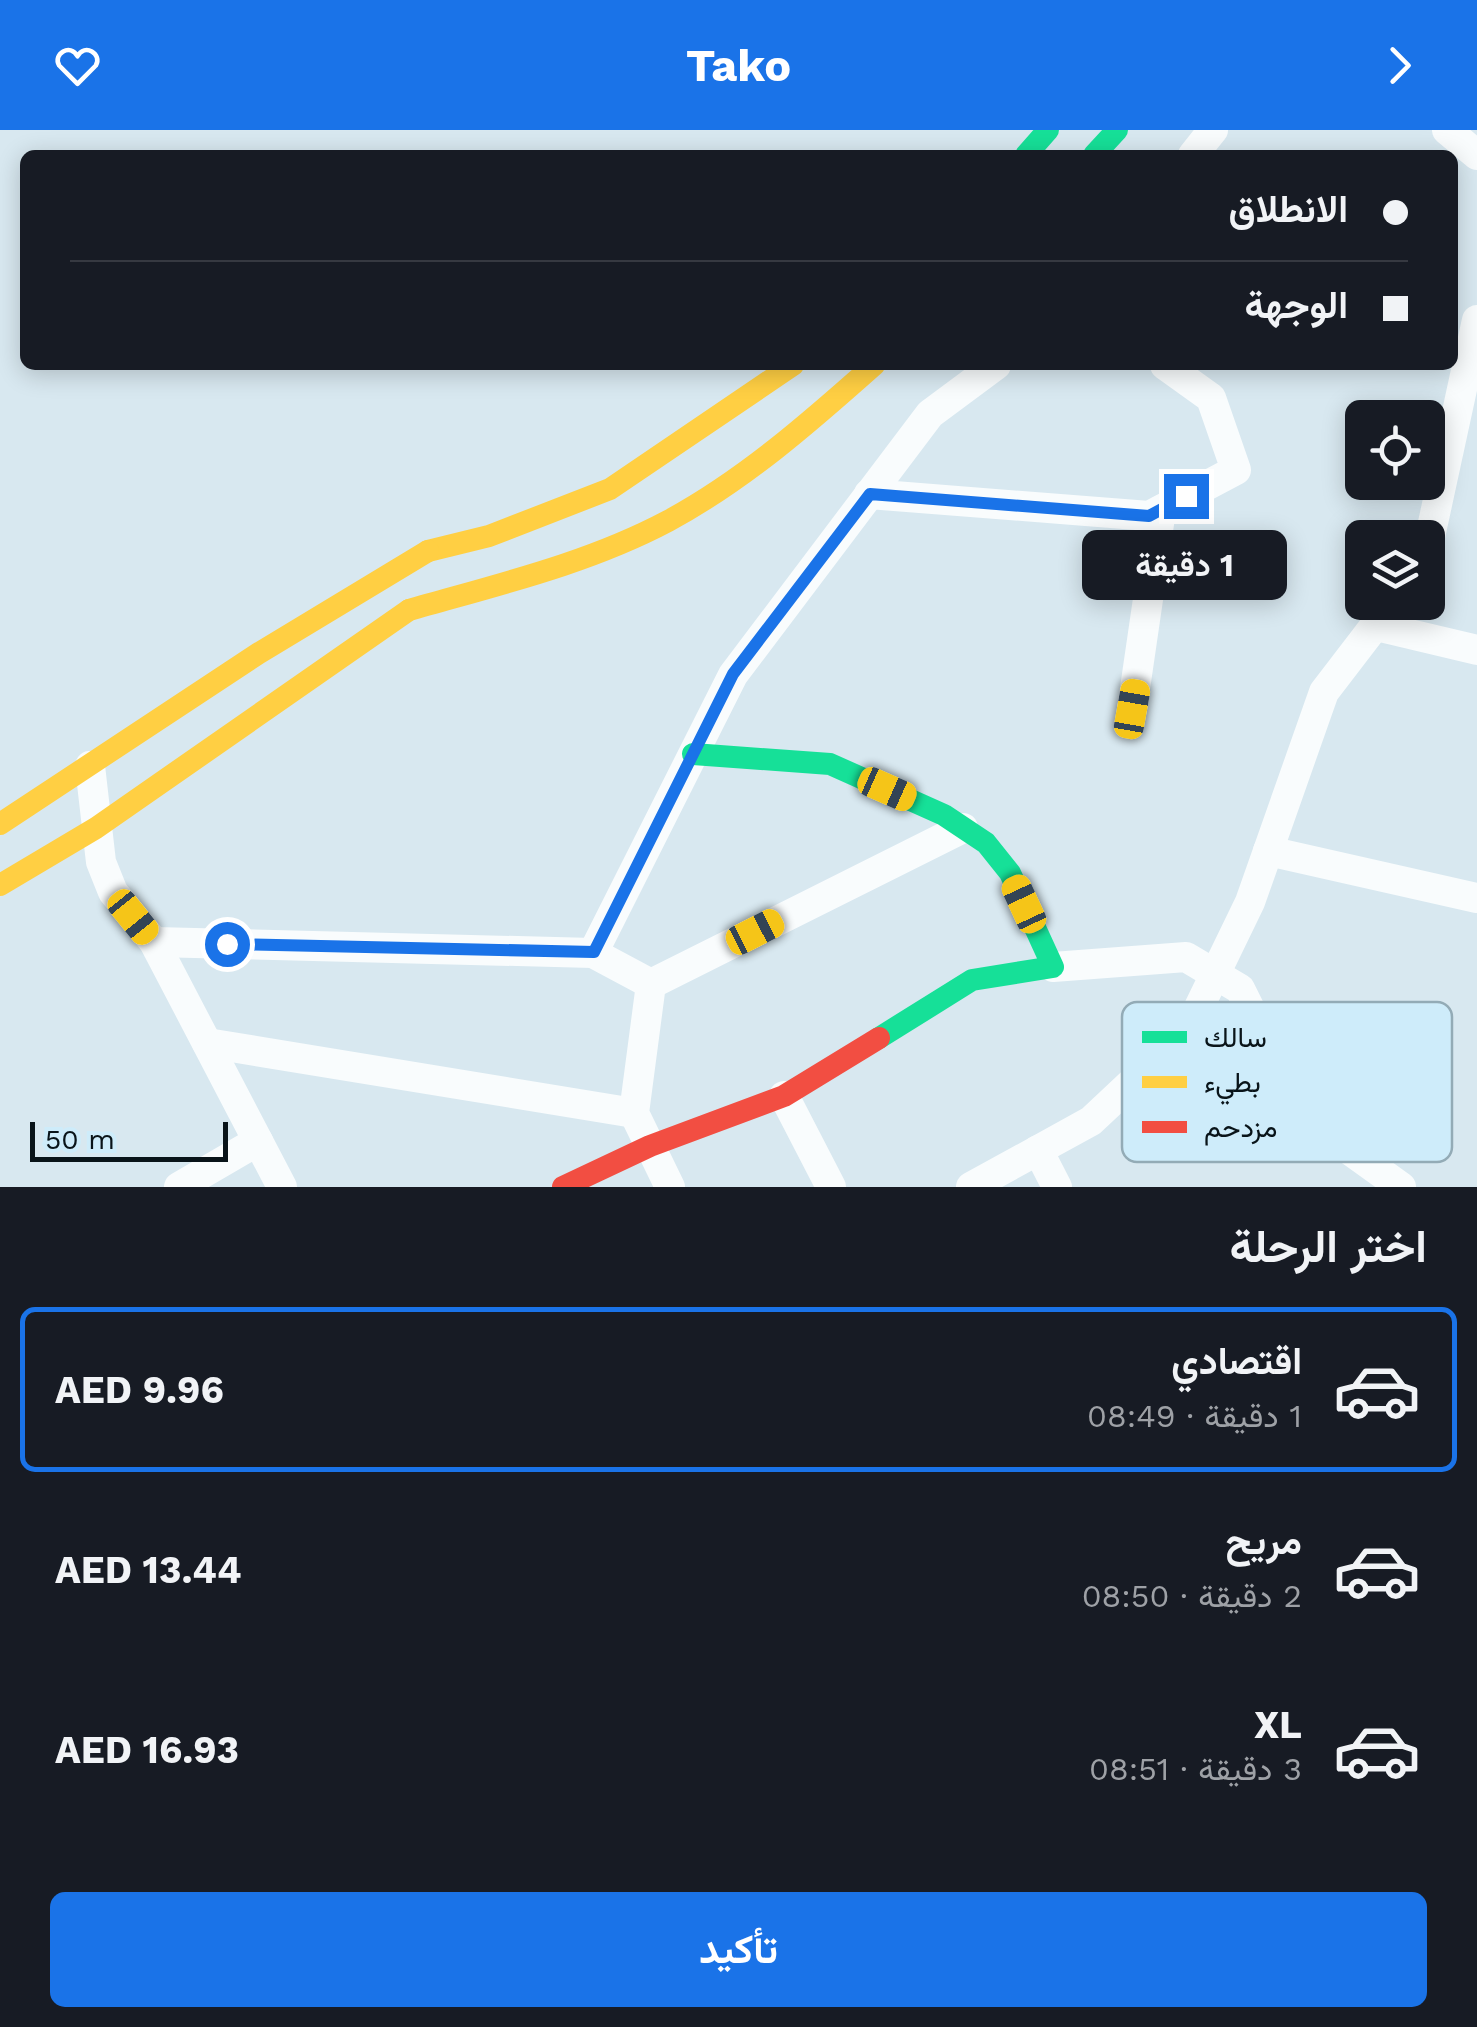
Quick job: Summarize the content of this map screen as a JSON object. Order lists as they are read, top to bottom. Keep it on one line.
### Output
{"legend":["سالك","بطيء","مزدحم"],"scale_bar":"50 m","page":{"header":"Tako","banner":["الانطلاق","الوجهة"],"bubble":"1 دقيقة","scale":"50 m","heading":"اختر الرحلة","list":[{"name":"اقتصادي","note":"1 دقيقة · 08:49","value":"AED 9.96"},{"name":"مريح","note":"2 دقيقة · 08:50","value":"AED 13.44"},{"name":"XL","note":"3 دقيقة · 08:51","value":"AED 16.93"}],"buttons":"تأكيد"}}
